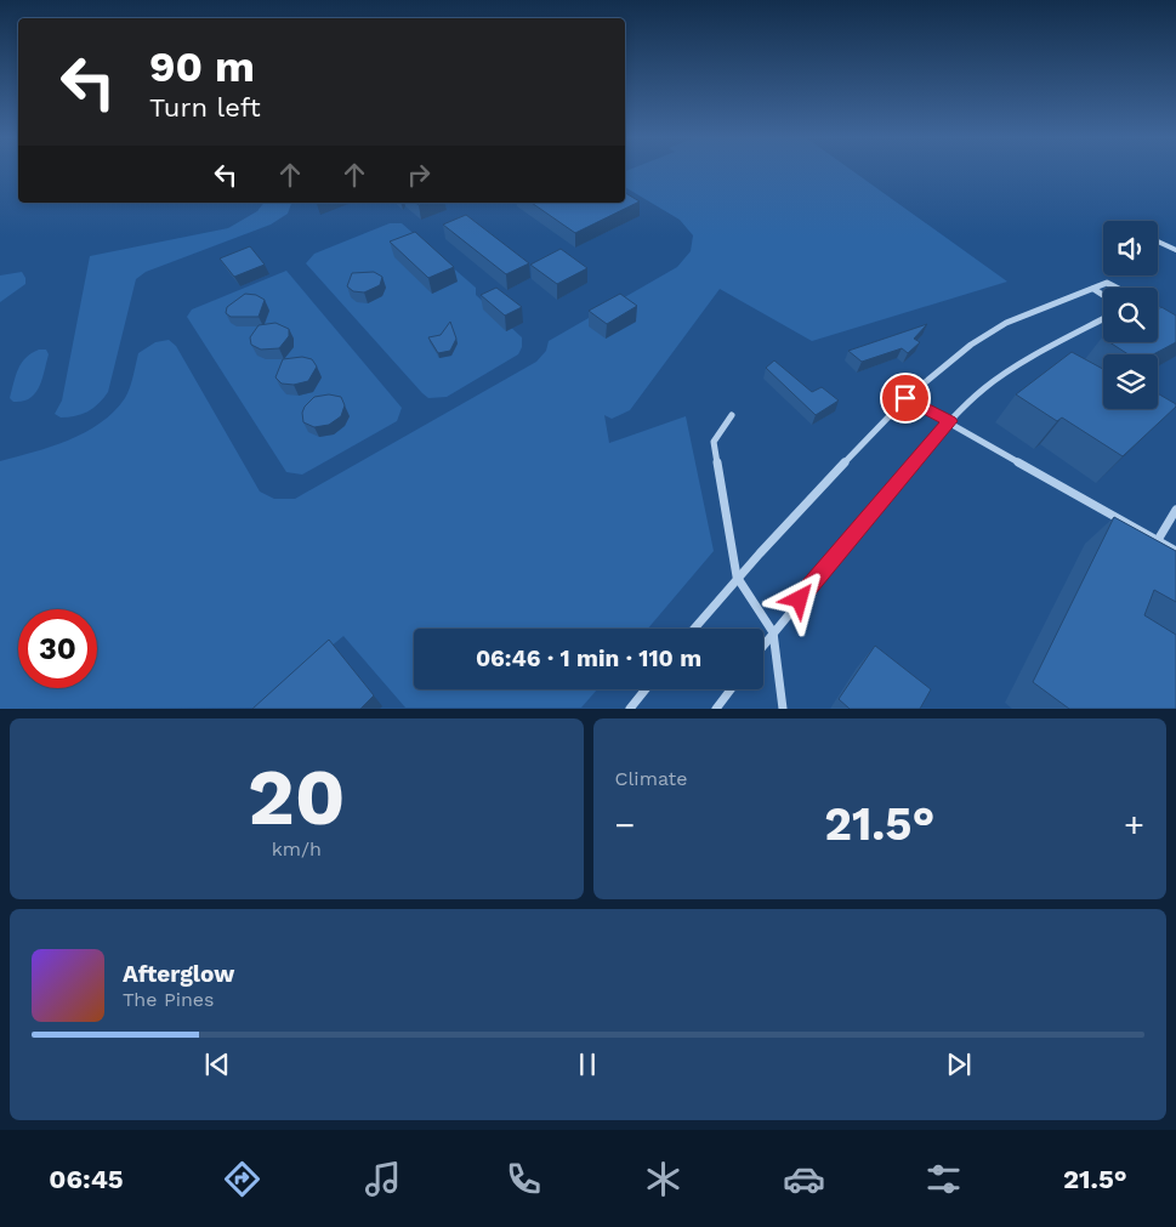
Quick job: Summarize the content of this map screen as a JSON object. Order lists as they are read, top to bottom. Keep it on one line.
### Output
{"page":{"turn":["90 m","Turn left"],"limit":"30","trip":"06:46 · 1 min · 110 m","tile":[["20","km/h"],"Climate"],"heat":["−","21.5°","+"],"song":["Afterglow","The Pines"],"tabs":["06:45","21.5°"]}}
